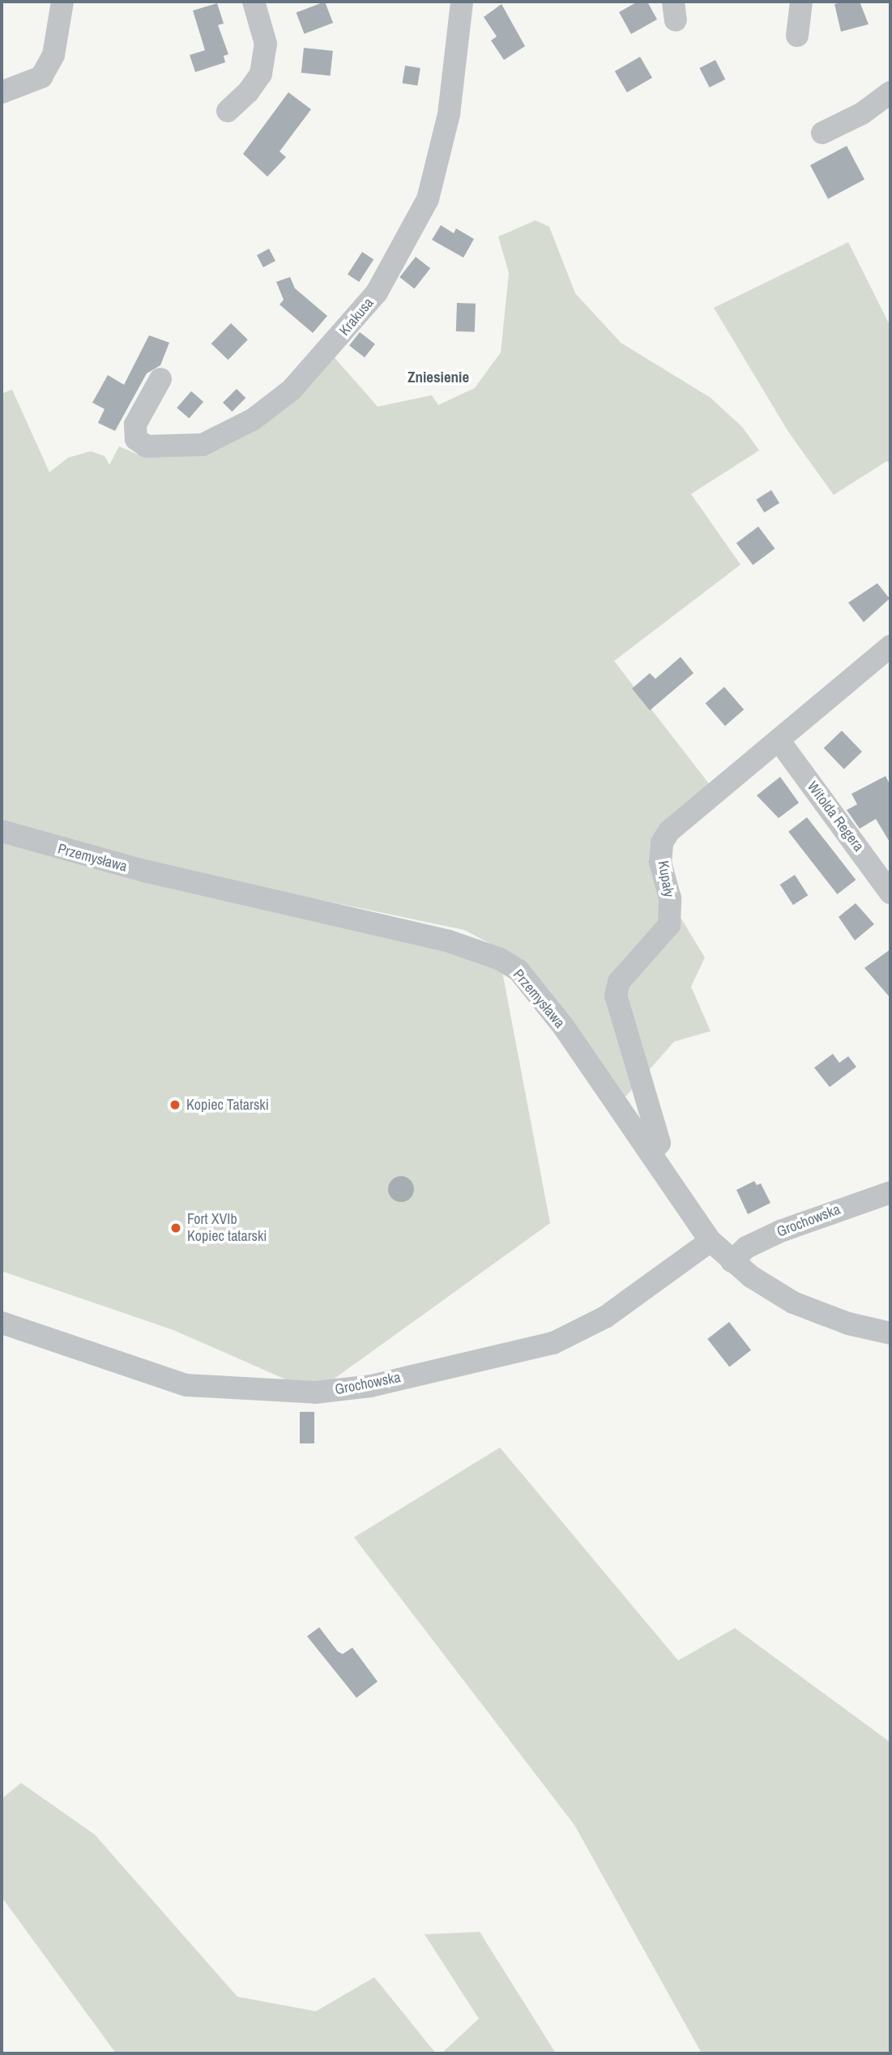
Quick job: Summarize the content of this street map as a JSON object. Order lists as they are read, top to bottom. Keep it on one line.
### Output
{"streets":{"street":["Krakusa","Witolda Regera","Przemysława","Kupały","Grochowska"]},"crossings":[["Witolda Regera","Kupały"],["Przemysława","Kupały"],["Przemysława","Grochowska"]],"districts":["Zniesienie"],"places":["Kopiec Tatarski","Fort XVIb Kopiec tatarski"]}
